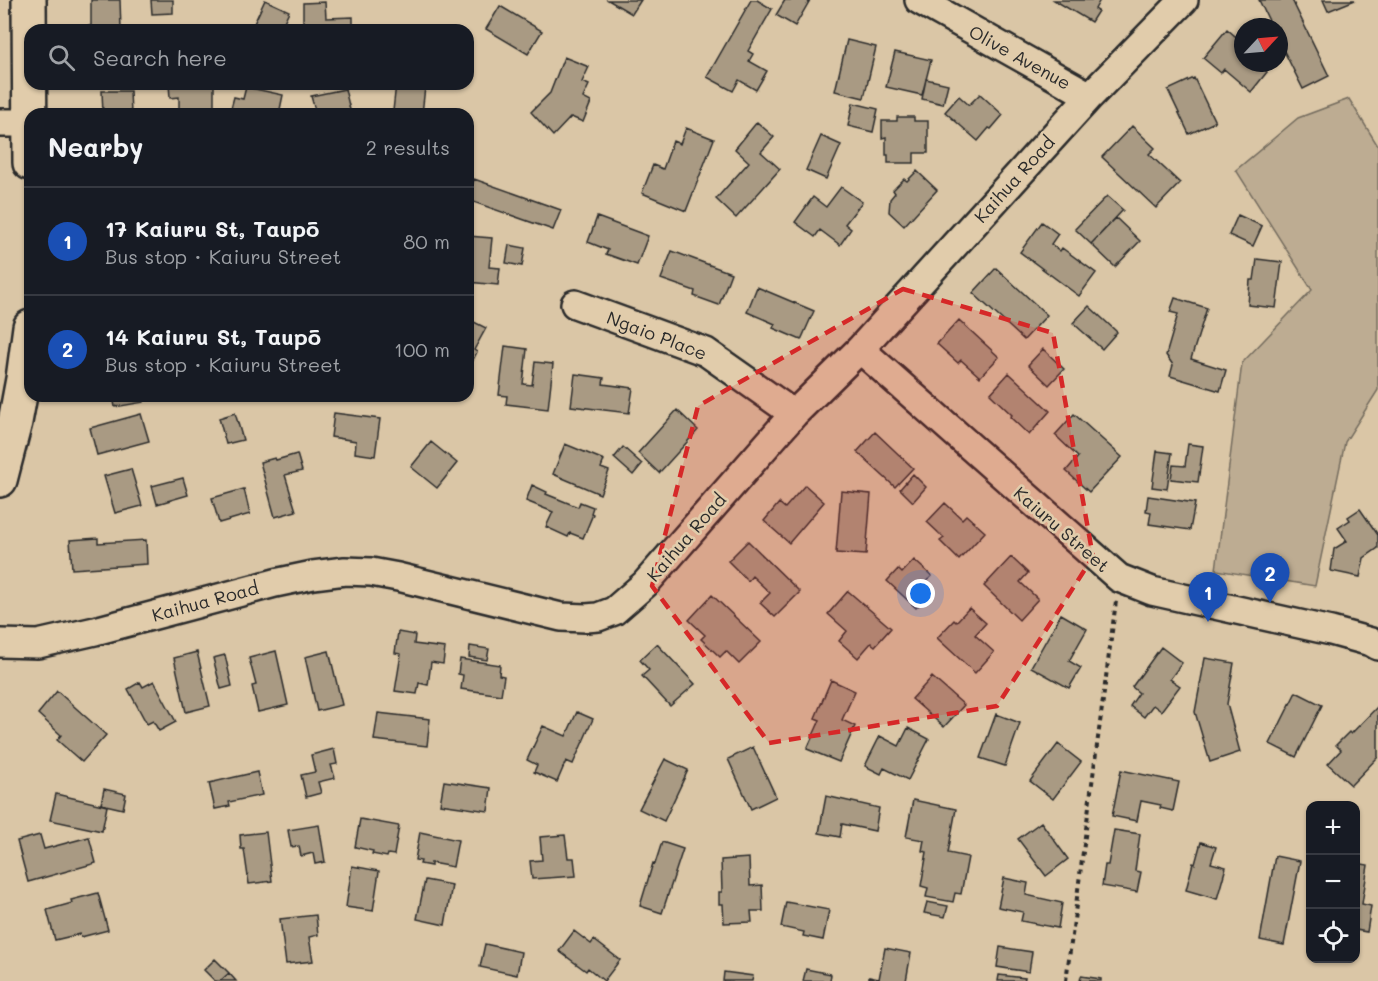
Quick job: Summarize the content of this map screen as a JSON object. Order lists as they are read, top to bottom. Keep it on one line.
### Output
{"streets":{"street":["Olive Avenue","Kaihua Road","Ngaio Place","Kaiuru Street"]},"crossings":[["Olive Avenue","Kaihua Road"],["Kaihua Road","Ngaio Place"],["Kaihua Road","Kaiuru Street"]],"north":"top right","page":{"search":"Search here","heading":["Nearby","2 results"],"list":[{"mark":"1","name":"17 Kaiuru St, Taupō","note":"Bus stop · Kaiuru Street","value":"80 m"},{"mark":"2","name":"14 Kaiuru St, Taupō","note":"Bus stop · Kaiuru Street","value":"100 m"}],"pins":["2","1"],"map_buttons":["+","−"]}}
